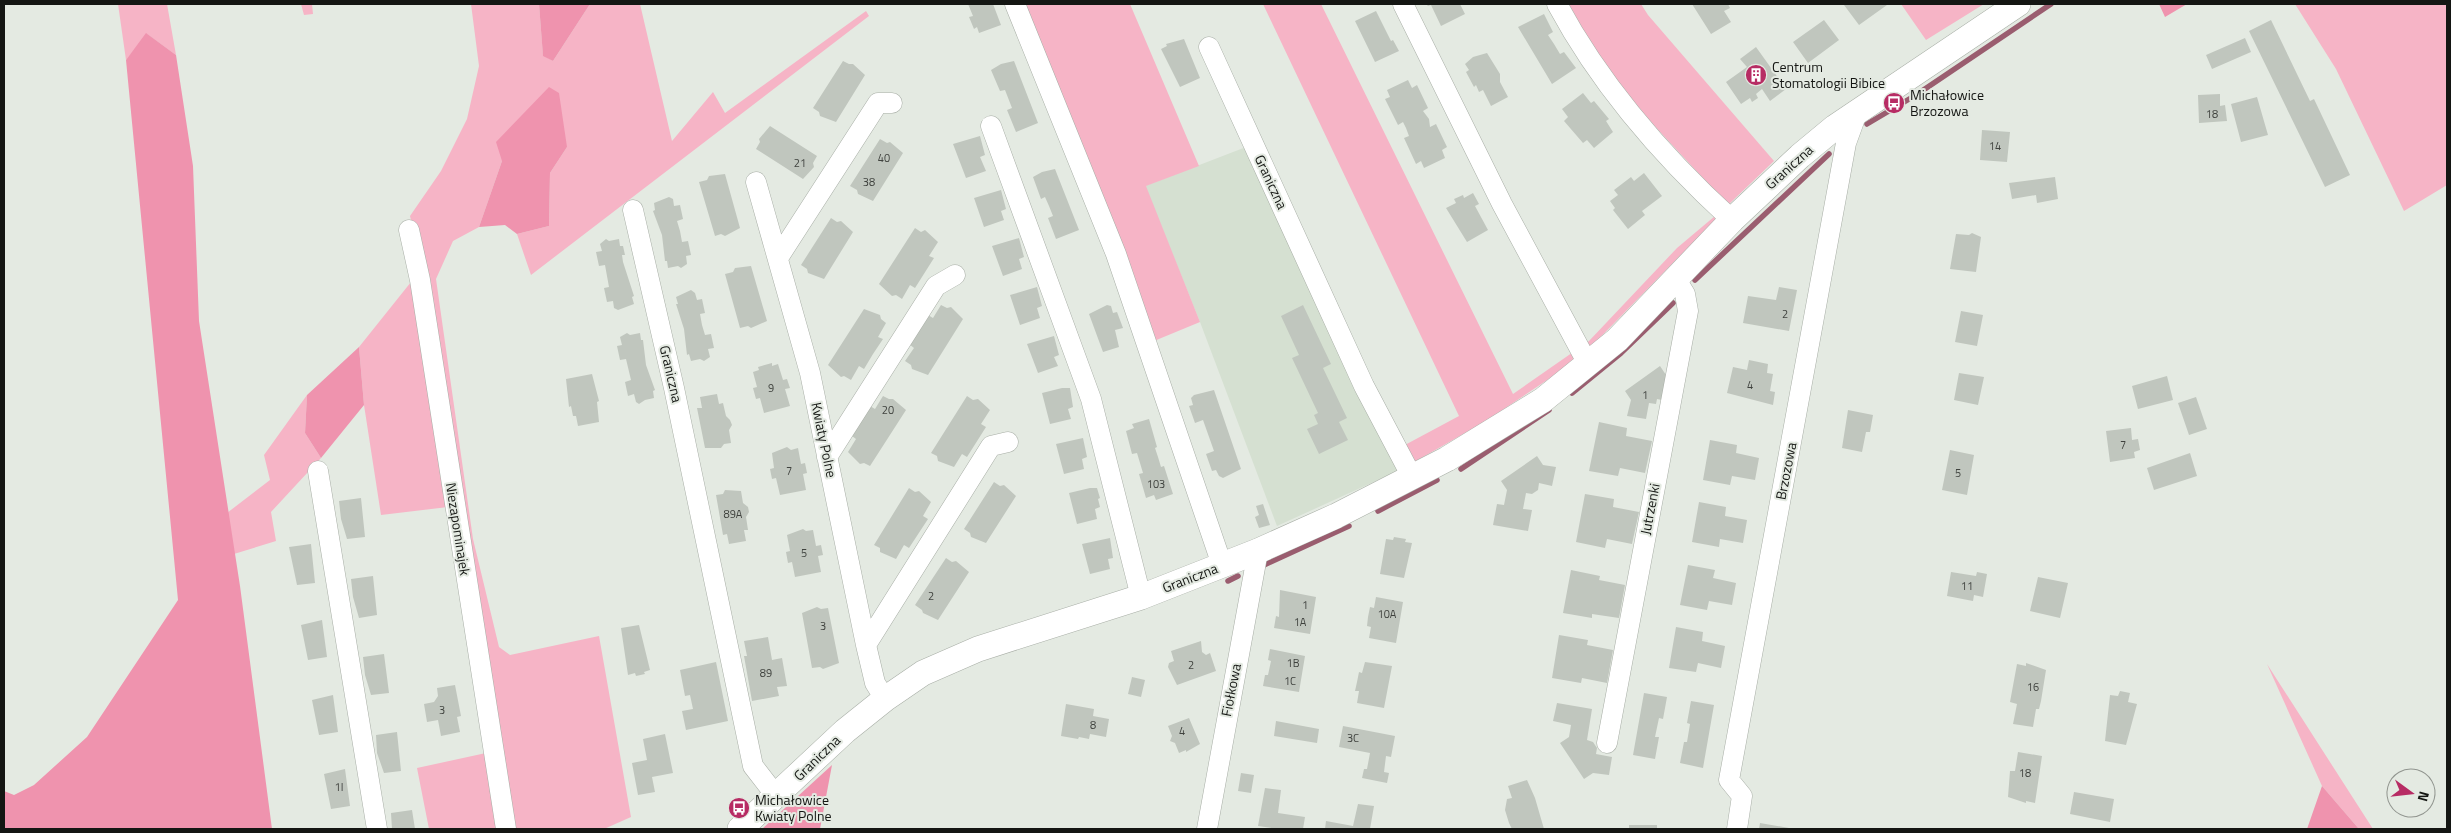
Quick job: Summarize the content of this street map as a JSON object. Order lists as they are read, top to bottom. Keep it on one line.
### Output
{"streets":{"street":["Graniczna","Kwiaty Polne","Brzozowa","Jutrzenki","Niezapominajek","Fiołkowa"]},"crossings":[["Graniczna","Kwiaty Polne"],["Graniczna","Brzozowa"],["Graniczna","Jutrzenki"],["Graniczna","Fiołkowa"]],"places":{"building":["Centrum Stomatologii Bibice"],"bus stop":["Michałowice Brzozowa","Michałowice Kwiaty Polne"]},"house_numbers":["18","14","40","21","38","2","4","9","1","20","7","7","5","103","89A","5","11","2","1","10A","1A","3","1B","2","89","1C","16","3","8","4","3C","18","1I"],"north":"right"}
